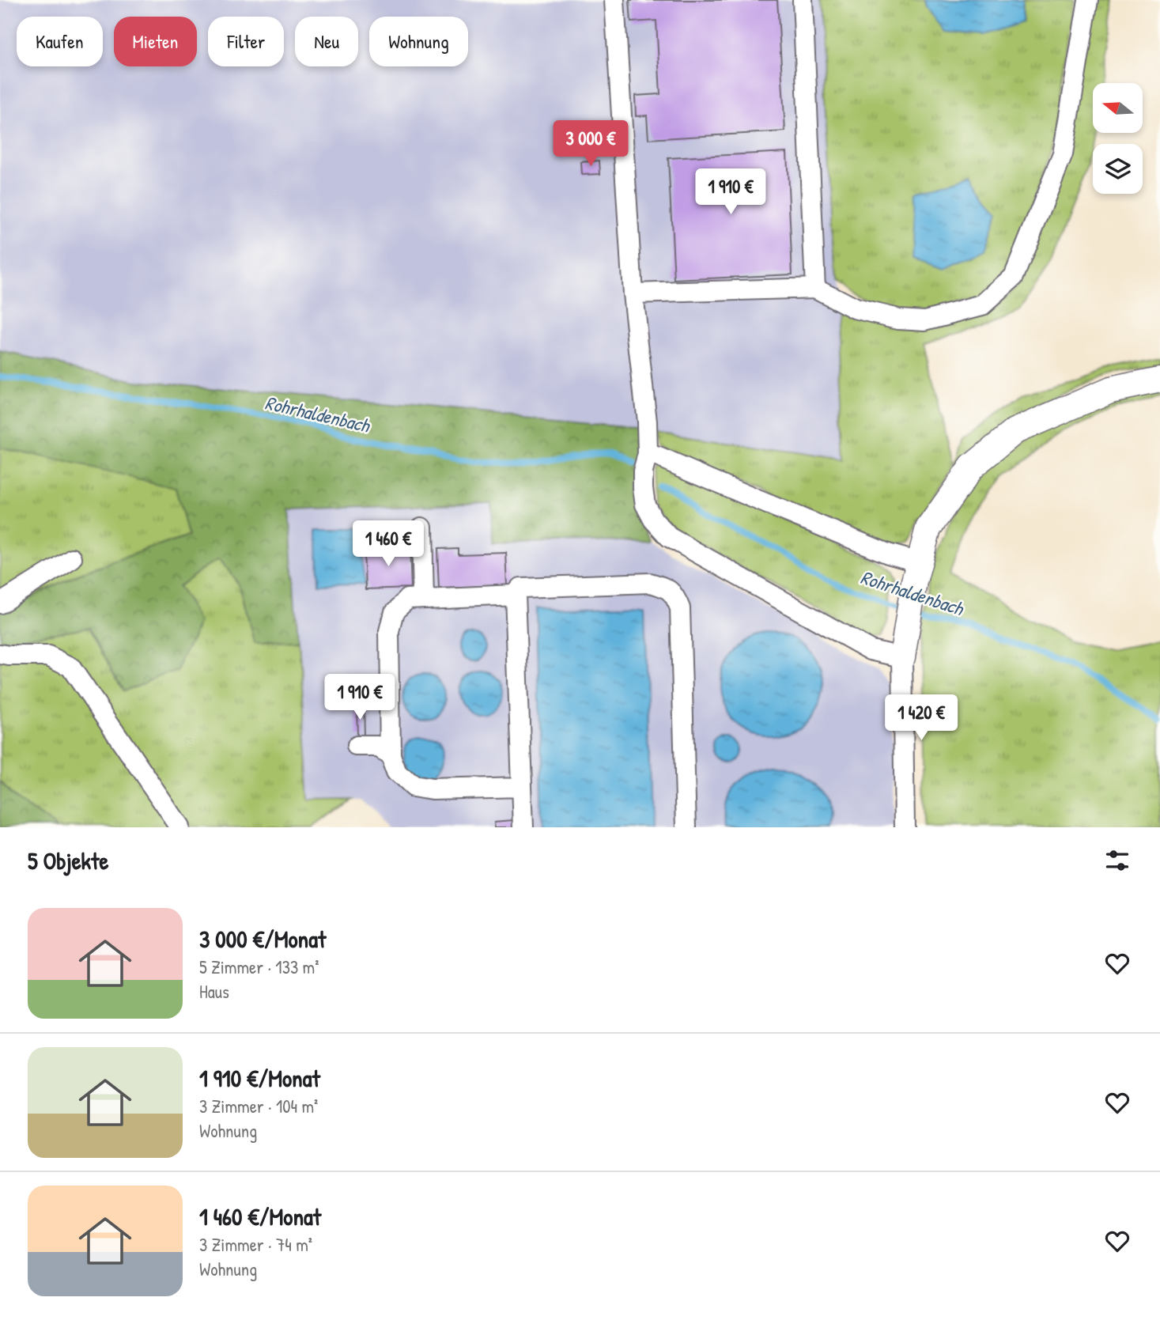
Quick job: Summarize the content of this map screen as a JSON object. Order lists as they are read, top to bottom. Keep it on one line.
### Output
{"water":["Rohrhaldenbach"],"north":"left","page":{"chip":["Kaufen","Mieten","Filter","Neu","Wohnung"],"price":["3 000 €","1 910 €","1 460 €","1 910 €","1 420 €"],"heading":"5 Objekte","list":[{"name":"3 000 €/Monat","note":"5 Zimmer · 133 m² · Haus"},{"name":"1 910 €/Monat","note":"3 Zimmer · 104 m² · Wohnung"},{"name":"1 460 €/Monat","note":"3 Zimmer · 74 m² · Wohnung"}]}}
